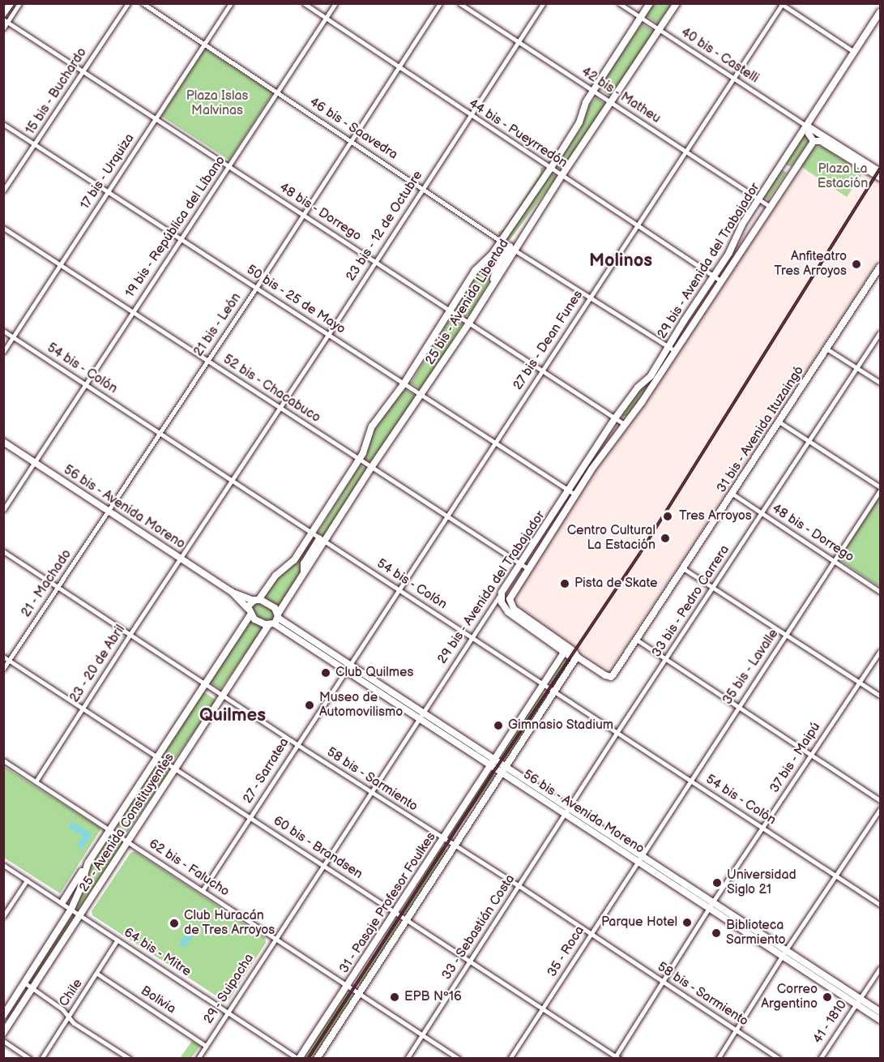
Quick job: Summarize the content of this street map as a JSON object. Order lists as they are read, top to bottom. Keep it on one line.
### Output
{"streets":{"main road":["40 bis - Castelli","29 bis - Avenida del Trabajador","25 bis - Avenida Libertad","31 bis - Avenida Ituzaingó","56 bis - Avenida Moreno","25 - Avenida Constituyentes","31 - Pasaje Profesor Foulkes"],"street":["15 bis - Buchardo","42 bis - Matheu","46 bis - Saavedra","44 bis - Pueyrredón","17 bis - Urquiza","48 bis - Dorrego","23 bis - 12 de Octubre","19 bis - República del Líbano","50 bis - 25 de Mayo","21 bis - León","27 bis - Dean Funes","54 bis - Colón","52 bis - Chacabuco","21 - Machado","33 bis - Pedro Carrera","23 - 20 de Abril","35 bis - Lavalle","37 bis - Maipú","27 - Sarratea","58 bis - Sarmiento","60 bis - Brandsen","62 bis - Falucho","33 - Sebastián Costa","35 - Roca","64 bis - Mitre","29 - Suipacha","Chile","Bolivia","41 - 1810"]},"crossings":[["40 bis - Castelli","29 bis - Avenida del Trabajador"],["40 bis - Castelli","25 bis - Avenida Libertad"],["40 bis - Castelli","27 bis - Dean Funes"],["15 bis - Buchardo","48 bis - Dorrego"],["15 bis - Buchardo","50 bis - 25 de Mayo"],["42 bis - Matheu","23 bis - 12 de Octubre"],["42 bis - Matheu","29 bis - Avenida del Trabajador"],["42 bis - Matheu","25 bis - Avenida Libertad"],["42 bis - Matheu","27 bis - Dean Funes"],["46 bis - Saavedra","17 bis - Urquiza"],["46 bis - Saavedra","23 bis - 12 de Octubre"],["46 bis - Saavedra","19 bis - República del Líbano"],["46 bis - Saavedra","29 bis - Avenida del Trabajador"],["46 bis - Saavedra","25 bis - Avenida Libertad"],["46 bis - Saavedra","21 bis - León"],["46 bis - Saavedra","27 bis - Dean Funes"],["44 bis - Pueyrredón","23 bis - 12 de Octubre"],["44 bis - Pueyrredón","19 bis - República del Líbano"],["44 bis - Pueyrredón","29 bis - Avenida del Trabajador"],["44 bis - Pueyrredón","25 bis - Avenida Libertad"],["44 bis - Pueyrredón","21 bis - León"],["44 bis - Pueyrredón","27 bis - Dean Funes"],["17 bis - Urquiza","48 bis - Dorrego"],["17 bis - Urquiza","50 bis - 25 de Mayo"],["17 bis - Urquiza","54 bis - Colón"],["17 bis - Urquiza","52 bis - Chacabuco"],["48 bis - Dorrego","23 bis - 12 de Octubre"],["48 bis - Dorrego","19 bis - República del Líbano"],["48 bis - Dorrego","29 bis - Avenida del Trabajador"],["48 bis - Dorrego","25 bis - Avenida Libertad"],["48 bis - Dorrego","21 bis - León"],["48 bis - Dorrego","27 bis - Dean Funes"],["48 bis - Dorrego","31 bis - Avenida Ituzaingó"],["48 bis - Dorrego","33 bis - Pedro Carrera"],["48 bis - Dorrego","35 bis - Lavalle"],["23 bis - 12 de Octubre","50 bis - 25 de Mayo"],["23 bis - 12 de Octubre","54 bis - Colón"],["23 bis - 12 de Octubre","52 bis - Chacabuco"],["23 bis - 12 de Octubre","56 bis - Avenida Moreno"],["23 bis - 12 de Octubre","23 - 20 de Abril"],["19 bis - República del Líbano","50 bis - 25 de Mayo"],["19 bis - República del Líbano","54 bis - Colón"],["19 bis - República del Líbano","52 bis - Chacabuco"],["19 bis - República del Líbano","56 bis - Avenida Moreno"],["29 bis - Avenida del Trabajador","50 bis - 25 de Mayo"],["29 bis - Avenida del Trabajador","54 bis - Colón"],["29 bis - Avenida del Trabajador","52 bis - Chacabuco"],["29 bis - Avenida del Trabajador","56 bis - Avenida Moreno"],["29 bis - Avenida del Trabajador","31 - Pasaje Profesor Foulkes"],["29 bis - Avenida del Trabajador","29 - Suipacha"],["50 bis - 25 de Mayo","25 bis - Avenida Libertad"],["50 bis - 25 de Mayo","21 bis - León"],["50 bis - 25 de Mayo","27 bis - Dean Funes"],["25 bis - Avenida Libertad","54 bis - Colón"],["25 bis - Avenida Libertad","52 bis - Chacabuco"],["25 bis - Avenida Libertad","56 bis - Avenida Moreno"],["25 bis - Avenida Libertad","25 - Avenida Constituyentes"],["21 bis - León","54 bis - Colón"],["21 bis - León","52 bis - Chacabuco"],["21 bis - León","56 bis - Avenida Moreno"],["21 bis - León","21 - Machado"],["27 bis - Dean Funes","54 bis - Colón"],["27 bis - Dean Funes","52 bis - Chacabuco"],["27 bis - Dean Funes","56 bis - Avenida Moreno"],["27 bis - Dean Funes","27 - Sarratea"],["54 bis - Colón","33 bis - Pedro Carrera"],["54 bis - Colón","35 bis - Lavalle"],["54 bis - Colón","37 bis - Maipú"],["54 bis - Colón","31 - Pasaje Profesor Foulkes"],["31 bis - Avenida Ituzaingó","31 - Pasaje Profesor Foulkes"],["56 bis - Avenida Moreno","21 - Machado"],["56 bis - Avenida Moreno","33 bis - Pedro Carrera"],["56 bis - Avenida Moreno","23 - 20 de Abril"],["56 bis - Avenida Moreno","35 bis - Lavalle"],["56 bis - Avenida Moreno","37 bis - Maipú"],["56 bis - Avenida Moreno","27 - Sarratea"],["56 bis - Avenida Moreno","25 - Avenida Constituyentes"],["56 bis - Avenida Moreno","31 - Pasaje Profesor Foulkes"],["56 bis - Avenida Moreno","33 - Sebastián Costa"],["56 bis - Avenida Moreno","35 - Roca"],["56 bis - Avenida Moreno","29 - Suipacha"],["56 bis - Avenida Moreno","41 - 1810"],["21 - Machado","58 bis - Sarmiento"],["21 - Machado","60 bis - Brandsen"],["33 bis - Pedro Carrera","33 - Sebastián Costa"],["23 - 20 de Abril","58 bis - Sarmiento"],["23 - 20 de Abril","60 bis - Brandsen"],["23 - 20 de Abril","62 bis - Falucho"],["35 bis - Lavalle","35 - Roca"],["37 bis - Maipú","58 bis - Sarmiento"],["37 bis - Maipú","60 bis - Brandsen"],["27 - Sarratea","58 bis - Sarmiento"],["27 - Sarratea","60 bis - Brandsen"],["27 - Sarratea","62 bis - Falucho"],["58 bis - Sarmiento","25 - Avenida Constituyentes"],["58 bis - Sarmiento","31 - Pasaje Profesor Foulkes"],["58 bis - Sarmiento","33 - Sebastián Costa"],["58 bis - Sarmiento","35 - Roca"],["58 bis - Sarmiento","29 - Suipacha"],["25 - Avenida Constituyentes","60 bis - Brandsen"],["25 - Avenida Constituyentes","62 bis - Falucho"],["25 - Avenida Constituyentes","64 bis - Mitre"],["60 bis - Brandsen","31 - Pasaje Profesor Foulkes"],["60 bis - Brandsen","33 - Sebastián Costa"],["60 bis - Brandsen","35 - Roca"],["60 bis - Brandsen","29 - Suipacha"],["62 bis - Falucho","31 - Pasaje Profesor Foulkes"],["62 bis - Falucho","33 - Sebastián Costa"],["62 bis - Falucho","29 - Suipacha"],["31 - Pasaje Profesor Foulkes","64 bis - Mitre"],["64 bis - Mitre","29 - Suipacha"],["64 bis - Mitre","Chile"],["29 - Suipacha","Bolivia"],["Chile","Bolivia"]],"districts":["Molinos","Quilmes"],"parks":["Plaza Islas Malvinas","Plaza La Estación"],"places":["Anfiteatro Tres Arroyos","Tres Arroyos","Centro Cultural La Estación","Pista de Skate","Club Quilmes","Museo de Automovilismo","Gimnasio Stadium","Universidad Siglo 21","Parque Hotel","Club Huracán de Tres Arroyos","Biblioteca Sarmiento","EPB Nº16","Correo Argentino"]}
